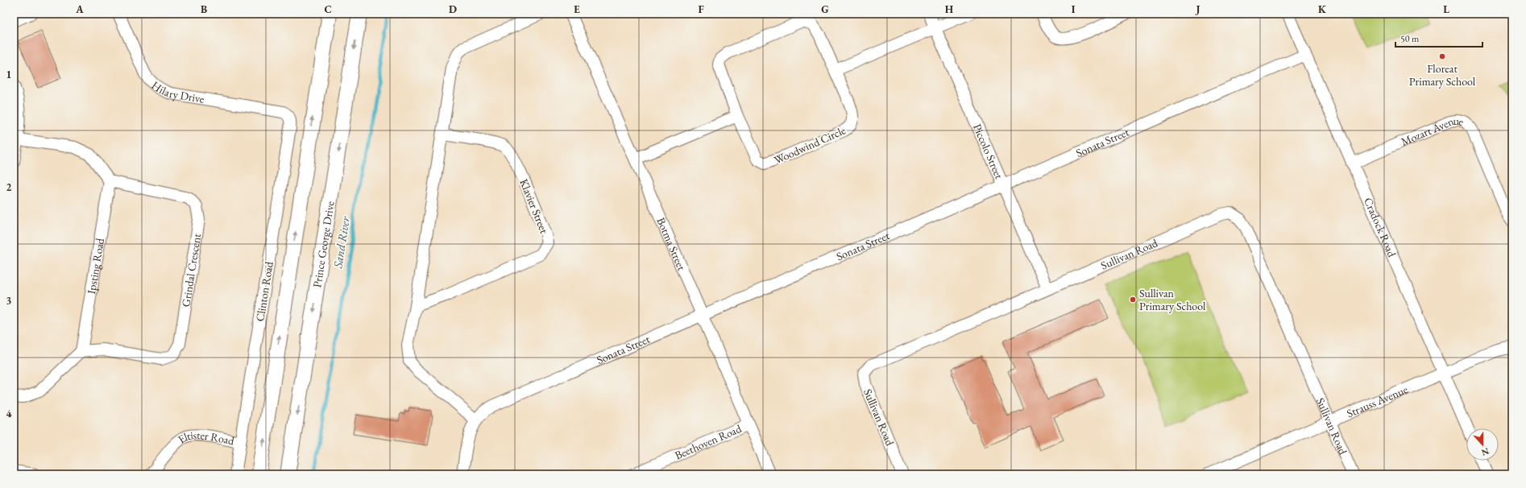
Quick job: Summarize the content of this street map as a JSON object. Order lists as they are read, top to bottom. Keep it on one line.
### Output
{"streets":{"main road":["Prince George Drive"],"street":["Hilary Drive","Mozart Avenue","Sonata Street","Woodwind Circle","Piccolo Street","Klavier Street","Cradock Road","Botma Street","Sullivan Road","Ipsting Road","Grindal Crescent","Clinton Road","Strauss Avenue","Beethoven Road","Eltister Road"]},"crossings":[["Hilary Drive","Clinton Road"],["Mozart Avenue","Cradock Road"],["Sonata Street","Piccolo Street"],["Sonata Street","Cradock Road"],["Sonata Street","Botma Street"],["Piccolo Street","Sullivan Road"],["Cradock Road","Strauss Avenue"],["Botma Street","Beethoven Road"],["Sullivan Road","Strauss Avenue"],["Ipsting Road","Grindal Crescent"],["Clinton Road","Eltister Road"]],"water":["Sand River"],"places":["Floreat Primary School","Sullivan Primary School"],"scale_bar":"50 m","north":"bottom","grid":{"columns":["A","B","C","D","E","F","G","H","I","J","K","L"],"rows":["1","2","3","4"]}}
